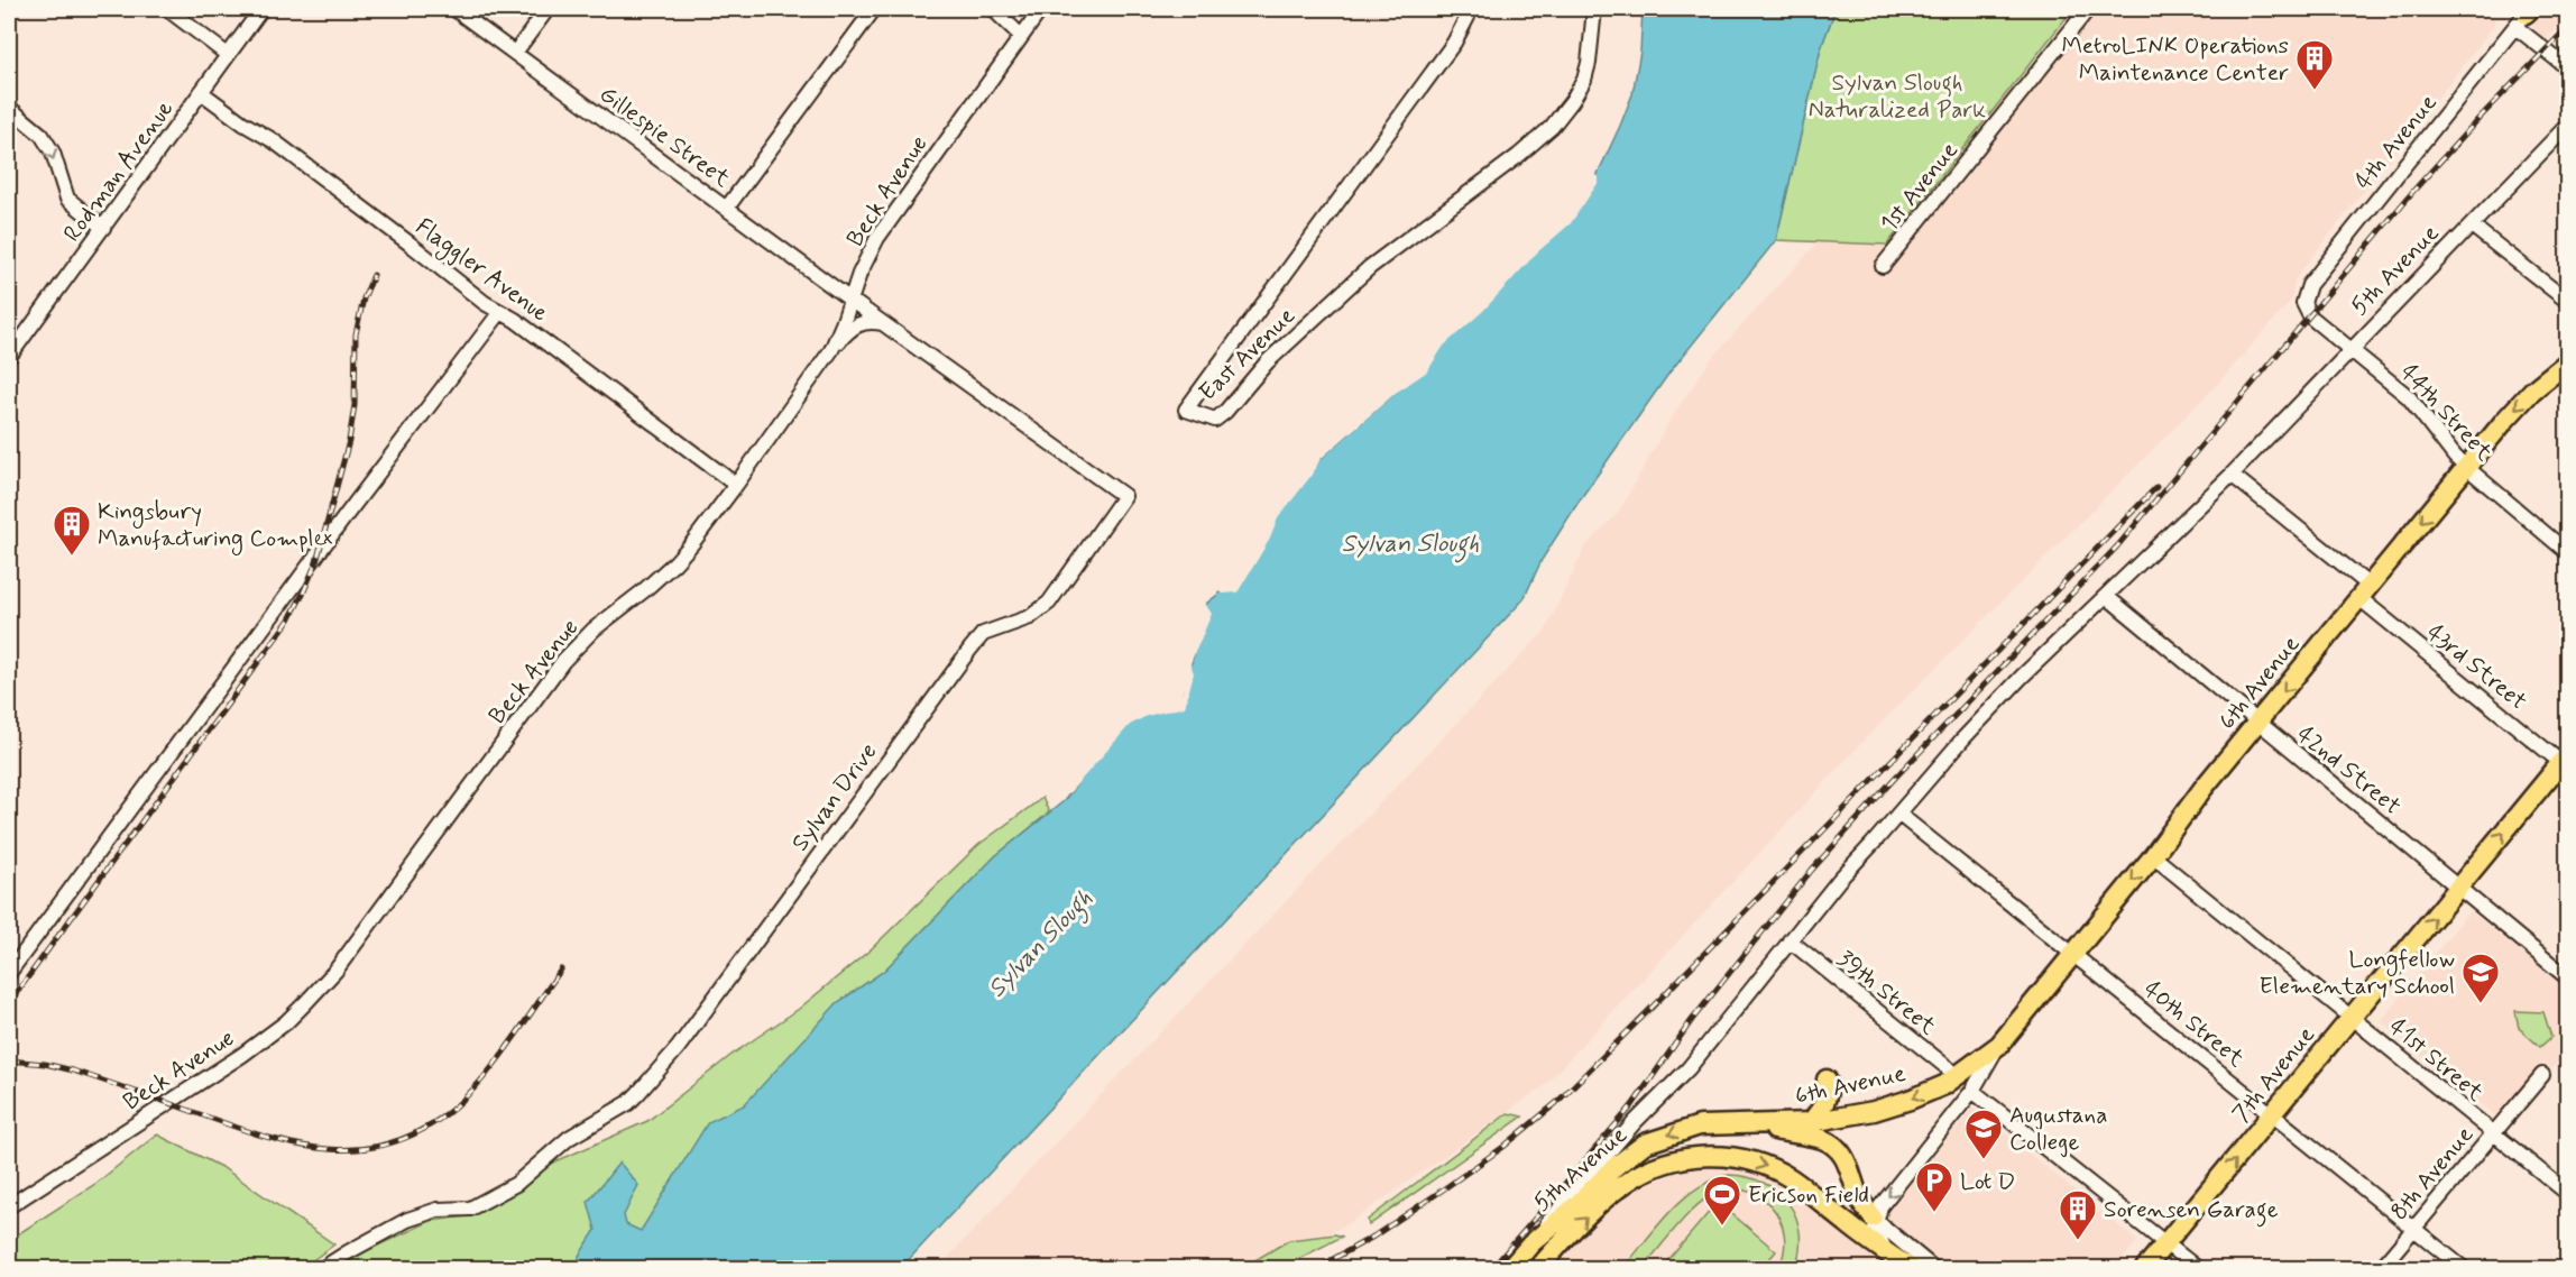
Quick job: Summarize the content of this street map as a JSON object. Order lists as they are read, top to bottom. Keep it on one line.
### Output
{"streets":{"main road":["5th Avenue","6th Avenue","7th Avenue"],"street":["Gillespie Street","4th Avenue","Rodman Avenue","1st Avenue","Beck Avenue","Flaggler Avenue","East Avenue","44th Street","43rd Street","42nd Street","Sylvan Drive","39th Street","40th Street","41st Street","8th Avenue"]},"crossings":[["Gillespie Street","Beck Avenue"],["Gillespie Street","Sylvan Drive"],["4th Avenue","44th Street"],["Rodman Avenue","Flaggler Avenue"],["Beck Avenue","Flaggler Avenue"],["Beck Avenue","Sylvan Drive"],["5th Avenue","44th Street"],["5th Avenue","43rd Street"],["5th Avenue","6th Avenue"],["5th Avenue","42nd Street"],["5th Avenue","39th Street"],["5th Avenue","40th Street"],["44th Street","6th Avenue"],["43rd Street","6th Avenue"],["43rd Street","7th Avenue"],["6th Avenue","42nd Street"],["6th Avenue","39th Street"],["6th Avenue","40th Street"],["6th Avenue","41st Street"],["42nd Street","7th Avenue"],["40th Street","7th Avenue"],["40th Street","8th Avenue"],["41st Street","7th Avenue"],["41st Street","8th Avenue"]],"one_way":["6th Avenue","7th Avenue"],"water":["Sylvan Slough"],"parks":["Sylvan Slough Naturalized Park"],"places":{"building":["MetroLINK Operations Maintenance Center","Kingsbury Manufacturing Complex","Sorensen Garage"],"school or university":["Longfellow Elementary School","Augustana College"],"parking":["Lot D"],"sports":["Ericson Field"]}}
